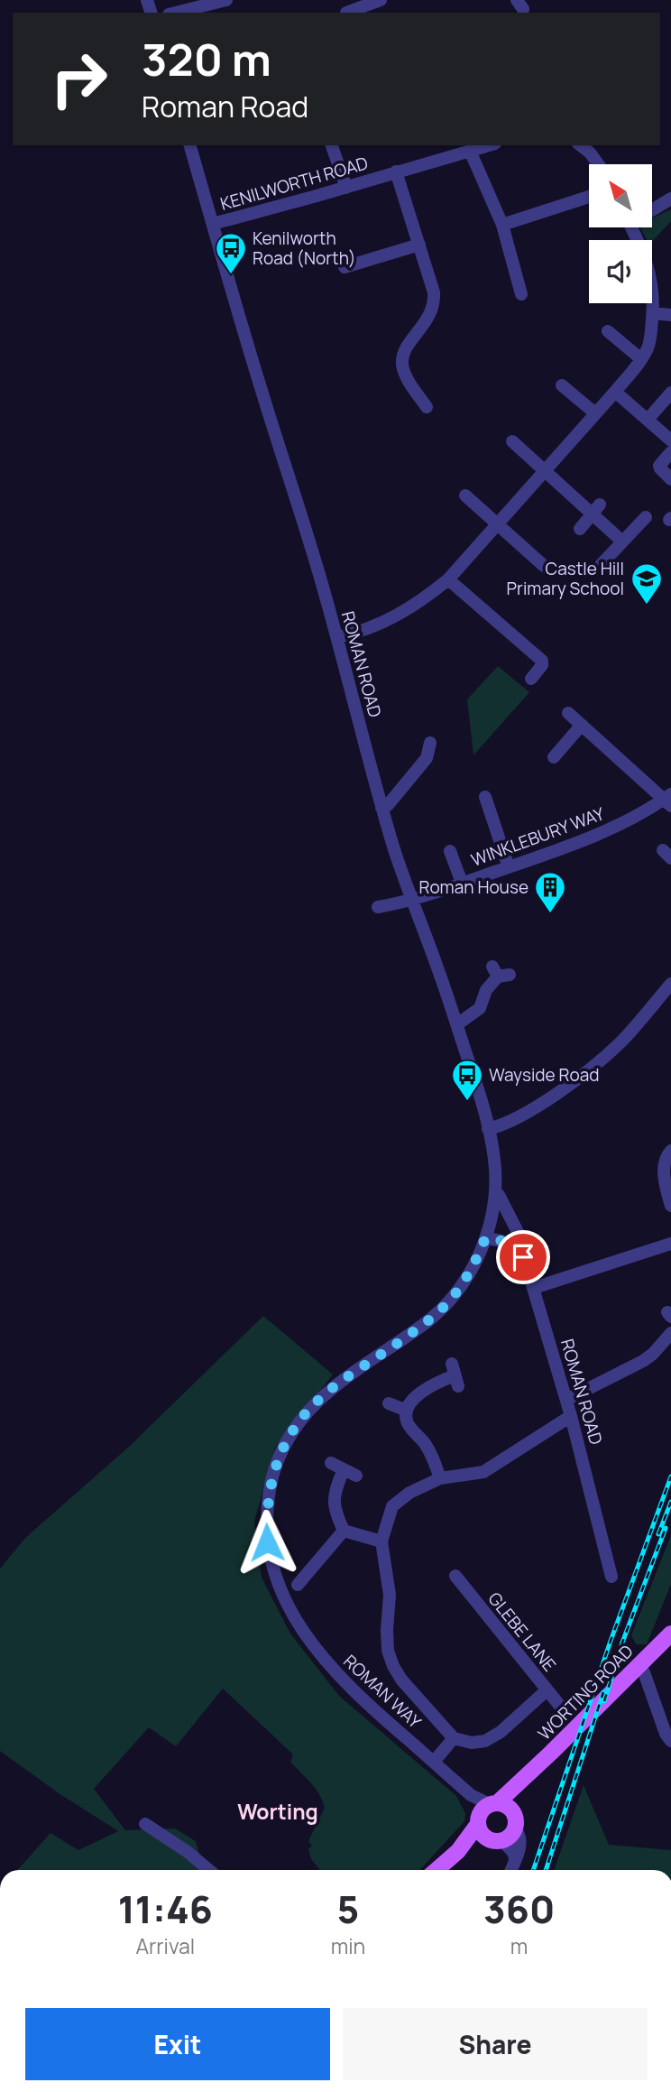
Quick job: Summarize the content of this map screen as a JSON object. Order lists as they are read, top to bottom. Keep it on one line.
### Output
{"streets":{"main road":["WORTING ROAD"],"street":["KENILWORTH ROAD","ROMAN ROAD","WINKLEBURY WAY","GLEBE LANE","ROMAN WAY"]},"crossings":[["KENILWORTH ROAD","ROMAN ROAD"],["ROMAN ROAD","WINKLEBURY WAY"],["ROMAN ROAD","ROMAN WAY"],["ROMAN WAY","WORTING ROAD"]],"districts":["Worting"],"places":{"bus stop":["Kenilworth Road (North)","Wayside Road"],"school or university":["Castle Hill Primary School"],"building":["Roman House"]},"north":"top left","page":{"turn":["320 m","Roman Road"],"eta":["11:46","Arrival","5","min","360","m"],"buttons":["Exit","Share"]}}
